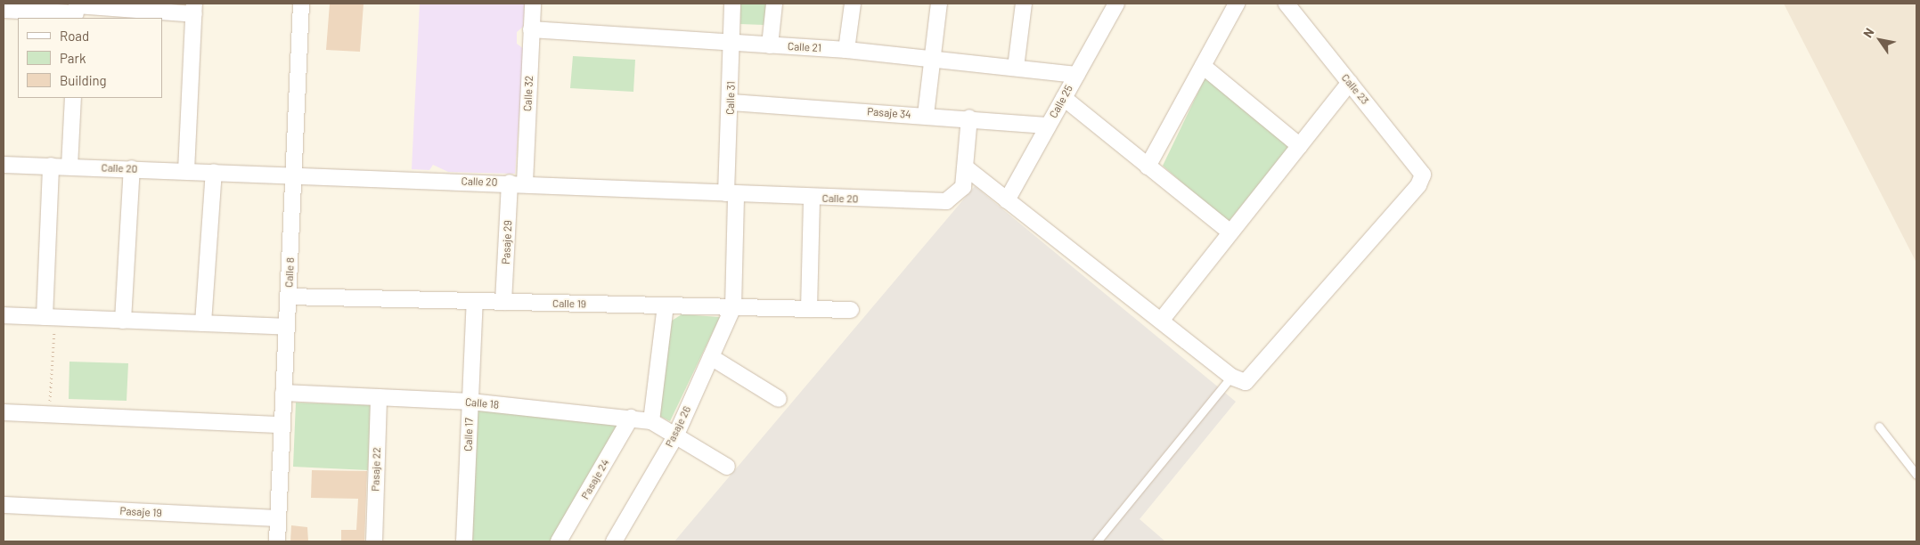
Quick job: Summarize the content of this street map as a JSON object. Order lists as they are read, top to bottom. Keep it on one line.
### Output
{"streets":{"street":["Calle 21","Calle 23","Calle 32","Calle 31","Calle 25","Pasaje 34","Calle 20","Pasaje 29","Calle 8","Calle 19","Calle 18","Pasaje 26","Calle 17","Pasaje 22","Pasaje 24","Pasaje 19"]},"crossings":[["Calle 21","Calle 32"],["Calle 21","Calle 31"],["Calle 21","Calle 25"],["Calle 32","Calle 20"],["Calle 32","Pasaje 29"],["Calle 31","Pasaje 34"],["Calle 31","Calle 20"],["Calle 31","Calle 19"],["Calle 31","Pasaje 26"],["Calle 25","Pasaje 34"],["Calle 20","Pasaje 29"],["Calle 20","Calle 8"],["Pasaje 29","Calle 19"],["Calle 8","Calle 19"],["Calle 8","Calle 18"],["Calle 8","Pasaje 19"],["Calle 19","Pasaje 26"],["Calle 19","Calle 17"],["Calle 18","Pasaje 26"],["Calle 18","Calle 17"],["Calle 18","Pasaje 22"],["Calle 18","Pasaje 24"]],"legend":["Road","Park","Building"],"north":"top left"}
